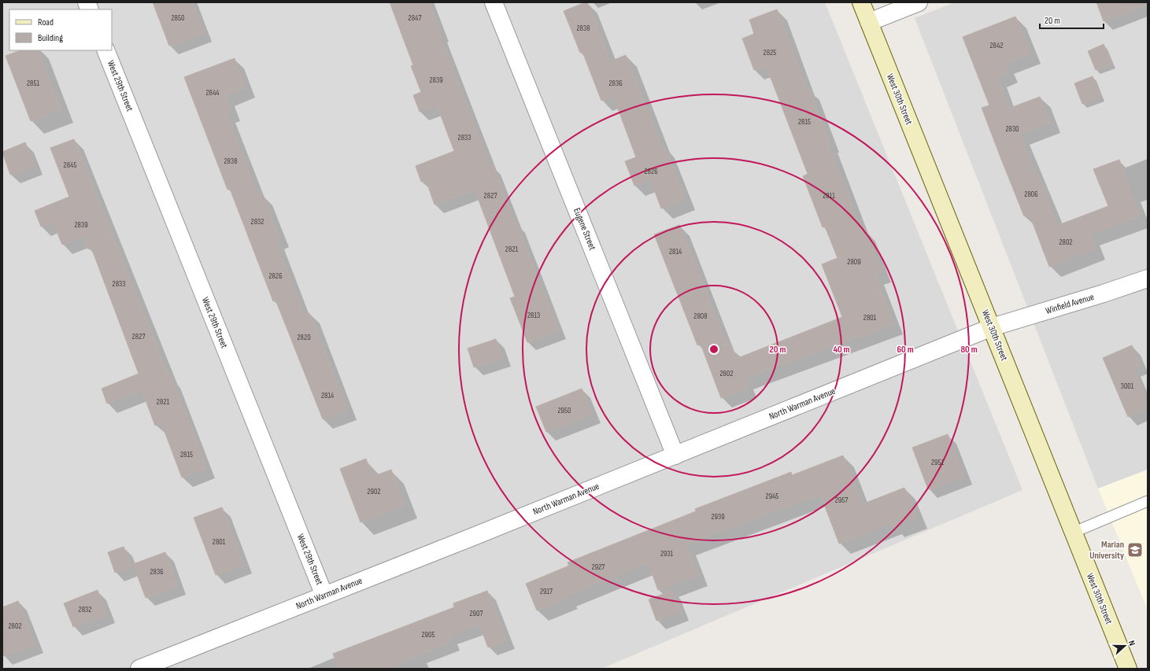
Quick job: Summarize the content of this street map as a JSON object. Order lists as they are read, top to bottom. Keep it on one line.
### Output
{"streets":{"main road":["West 30th Street"],"street":["West 29th Street","Eugene Street","Winfield Avenue","North Warman Avenue"]},"crossings":[["West 29th Street","North Warman Avenue"],["West 30th Street","Winfield Avenue"],["West 30th Street","North Warman Avenue"],["Eugene Street","North Warman Avenue"],["Winfield Avenue","North Warman Avenue"]],"places":{"school or university":["Marian University"]},"house_numbers":["2850","2847","2838","2842","2825","2839","2851","2836","2844","2815","2830","2833","2838","2845","2826","2806","2827","2811","2832","2839","2802","2821","2814","2809","2826","2833","2813","2808","2801","2827","2820","2802","3001","2814","2821","2950","2815","2951","2902","2945","2957","2939","2801","2931","2927","2836","2917","2832","2907","2802","2905"],"legend":["Road","Building"],"scale_bar":"20 m","north":"right","rings":["20 m","40 m","60 m","80 m"]}
